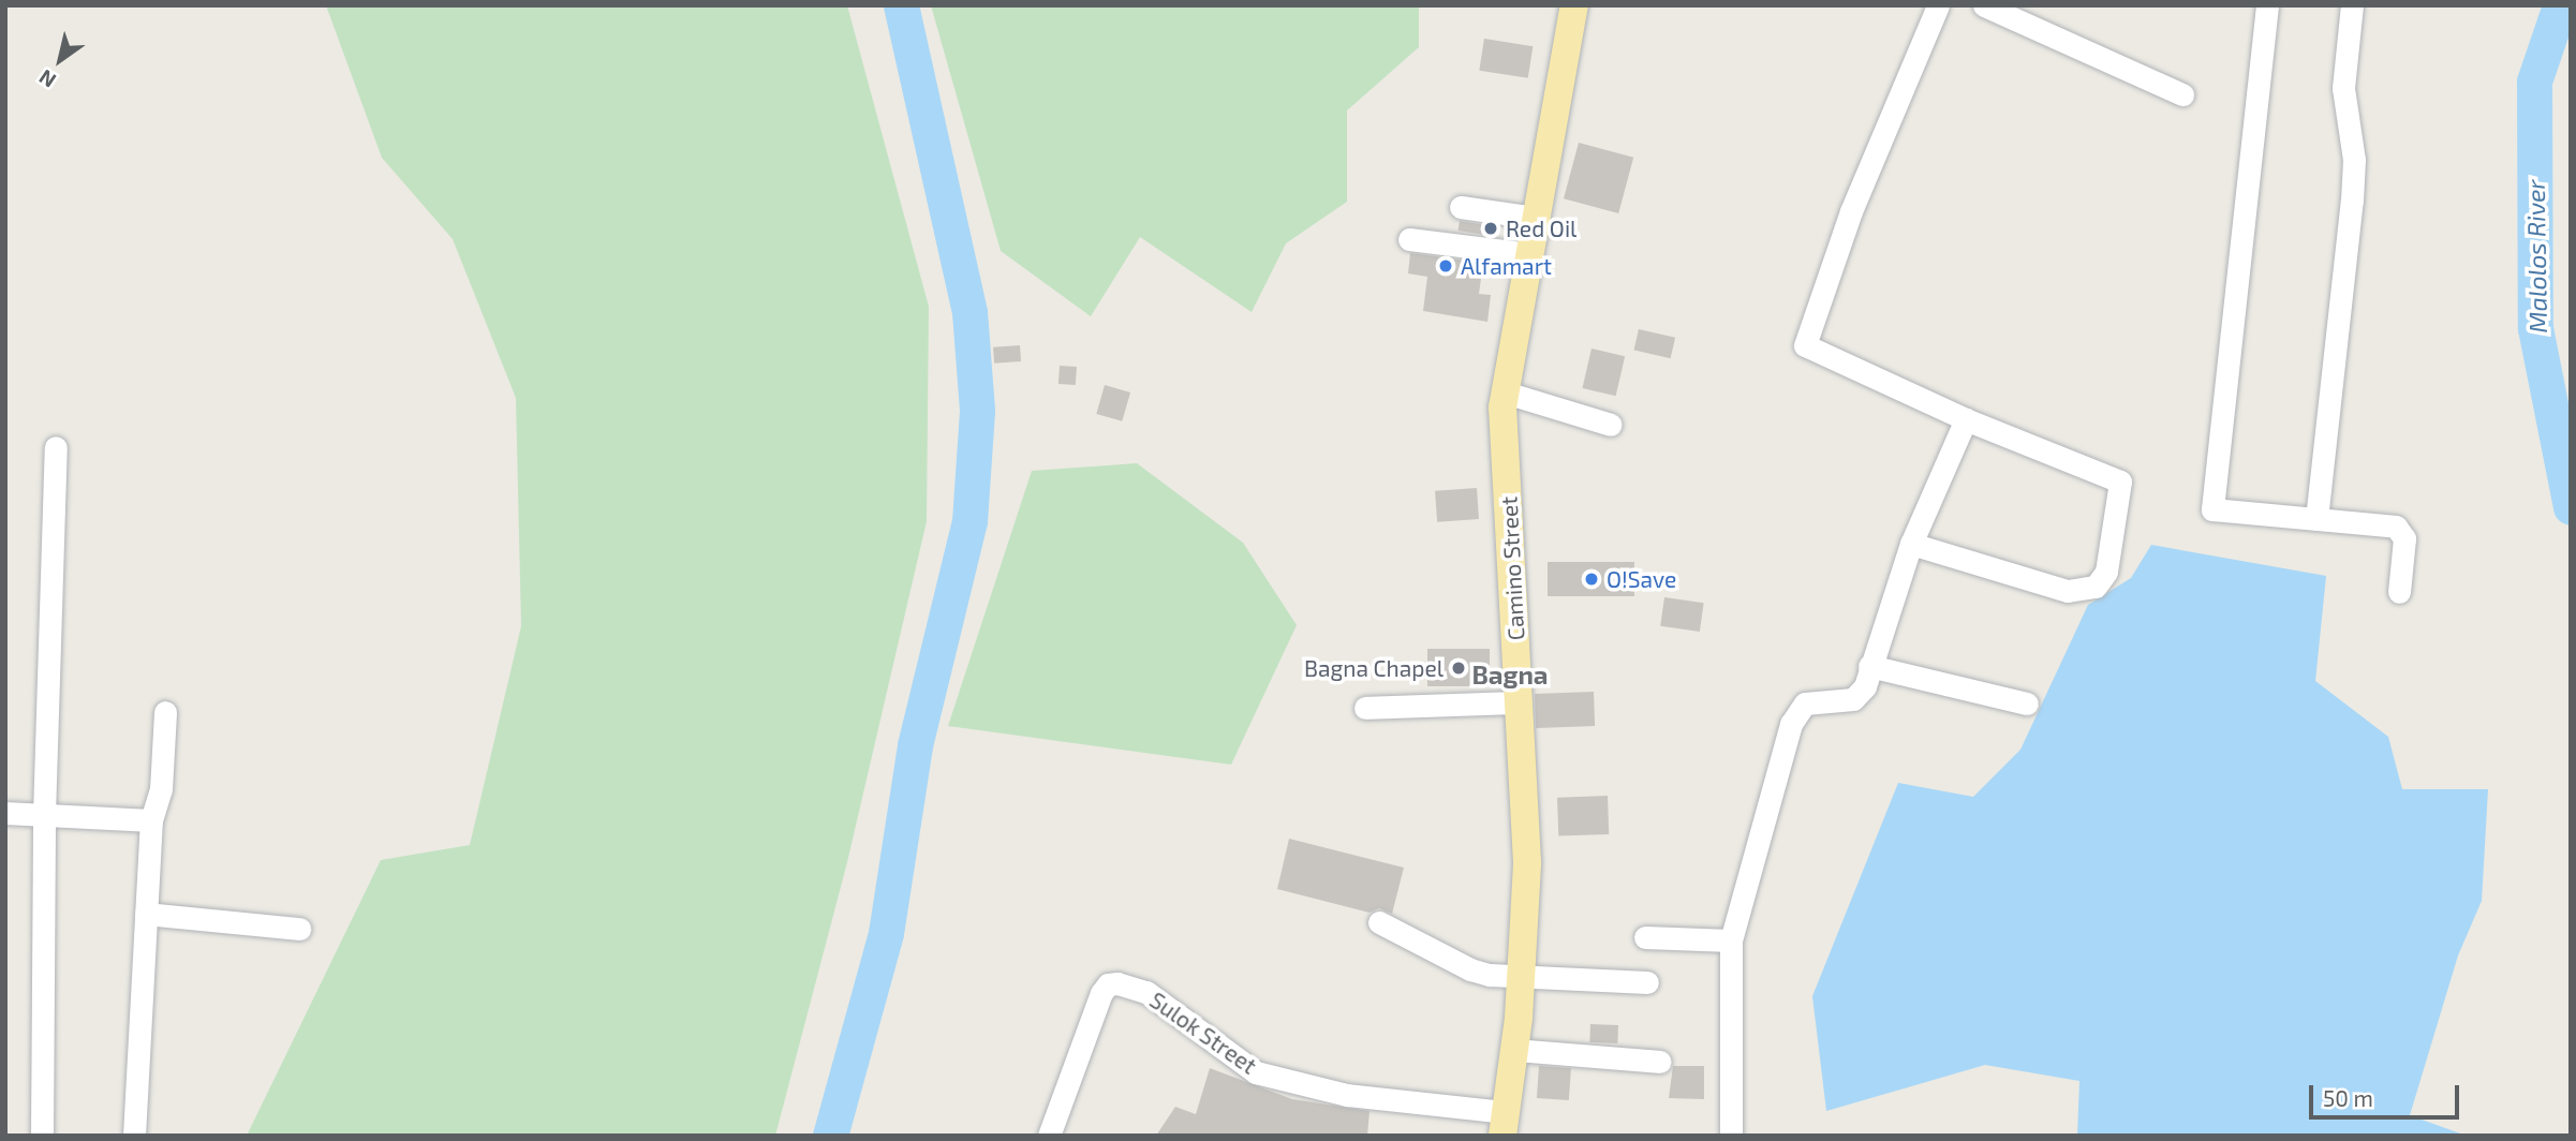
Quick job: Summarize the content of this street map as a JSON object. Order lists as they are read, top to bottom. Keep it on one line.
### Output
{"streets":{"main road":["Camino Street"],"street":["Sulok Street"]},"crossings":[["Camino Street","Sulok Street"]],"districts":["Bagna"],"water":["Malolos River"],"places":["Red Oil","Alfamart","O!Save","Bagna Chapel"],"scale_bar":"50 m","north":"bottom left"}
